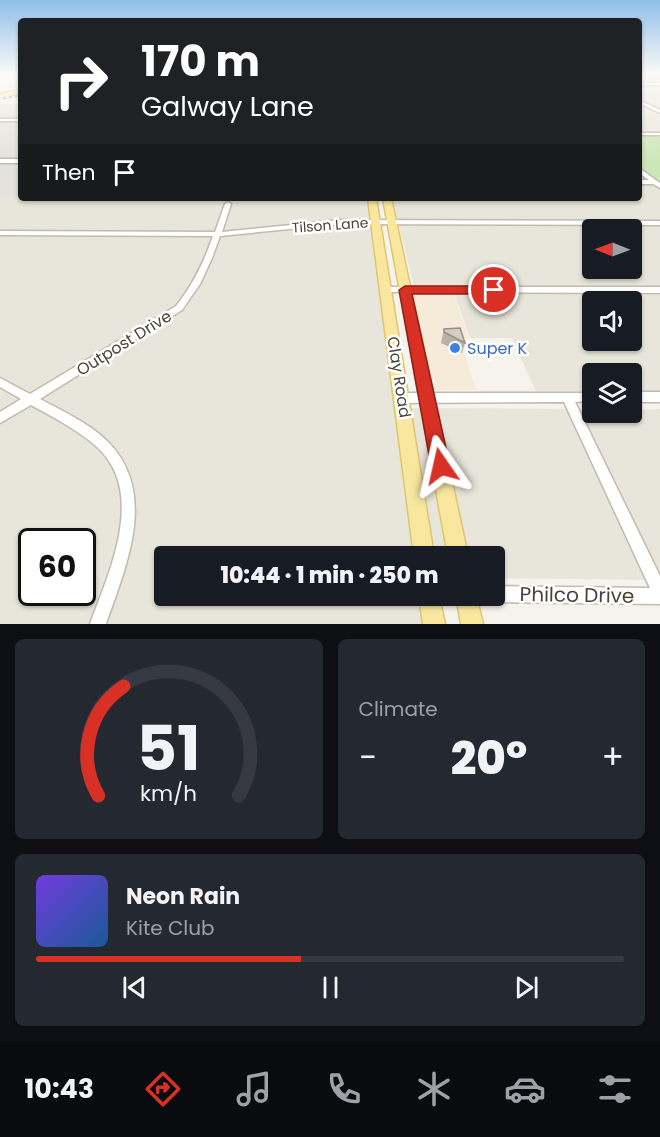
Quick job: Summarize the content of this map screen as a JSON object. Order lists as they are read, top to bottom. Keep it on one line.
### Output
{"streets":{"main road":["Clay Road"],"street":["Tilson Lane","Outpost Drive","Philco Drive"]},"crossings":[["Tilson Lane","Outpost Drive"],["Tilson Lane","Clay Road"]],"places":["Super K"],"north":"left","page":{"turn":["170 m","Galway Lane"],"then":"Then","limit":"60","trip":"10:44 · 1 min · 250 m","tile":"Climate","heat":["−","20°","+"],"song":["Neon Rain","Kite Club"],"tabs":"10:43","gauge":["51","km/h"]}}
